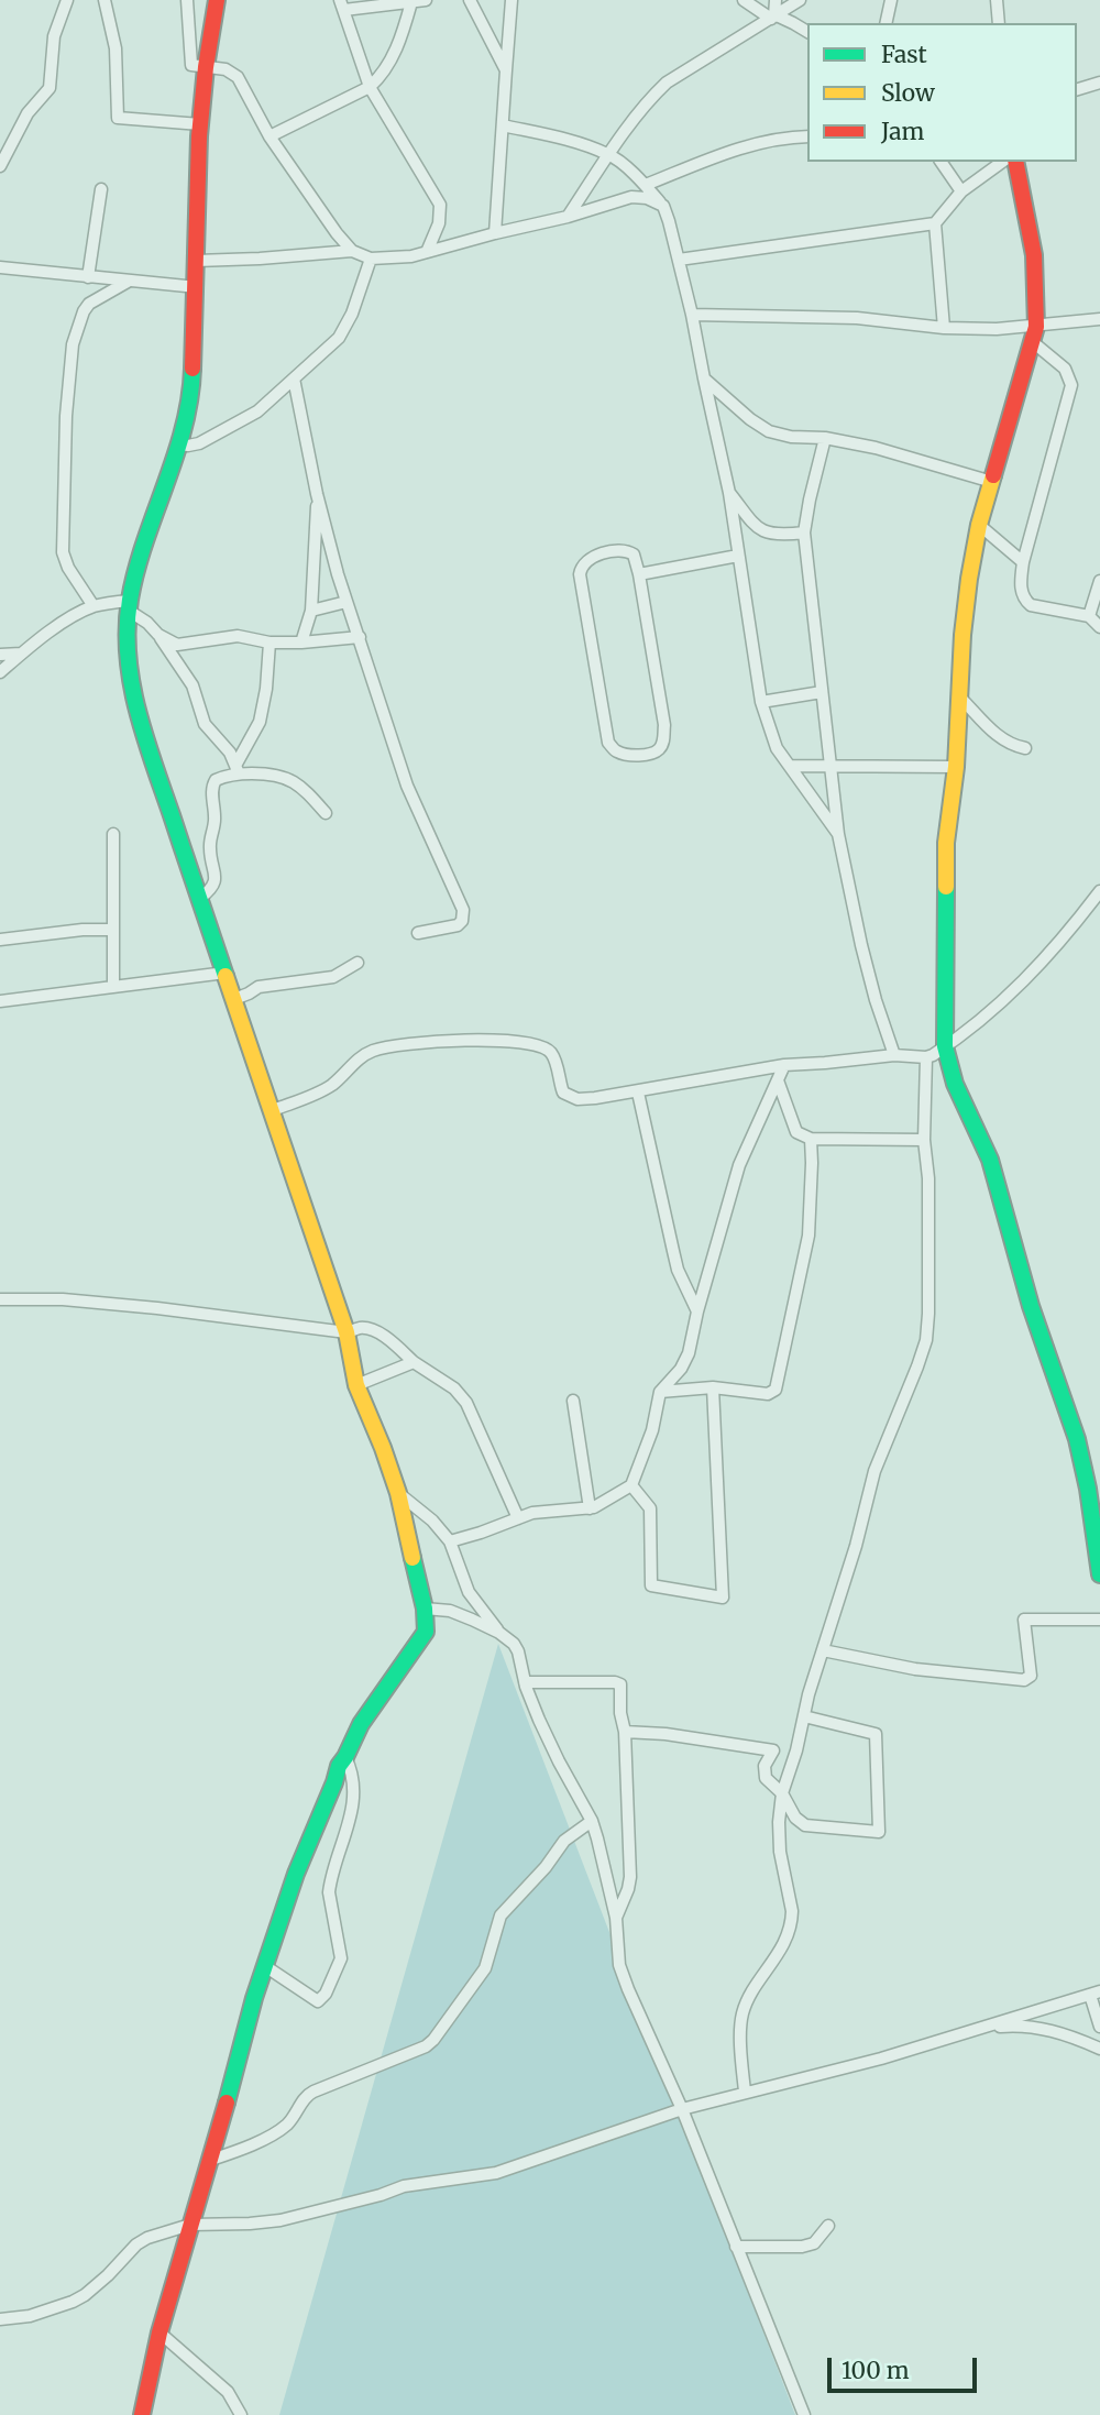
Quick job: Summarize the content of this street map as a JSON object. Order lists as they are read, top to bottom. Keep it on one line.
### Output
{"legend":["Fast","Slow","Jam"],"scale_bar":"100 m"}
